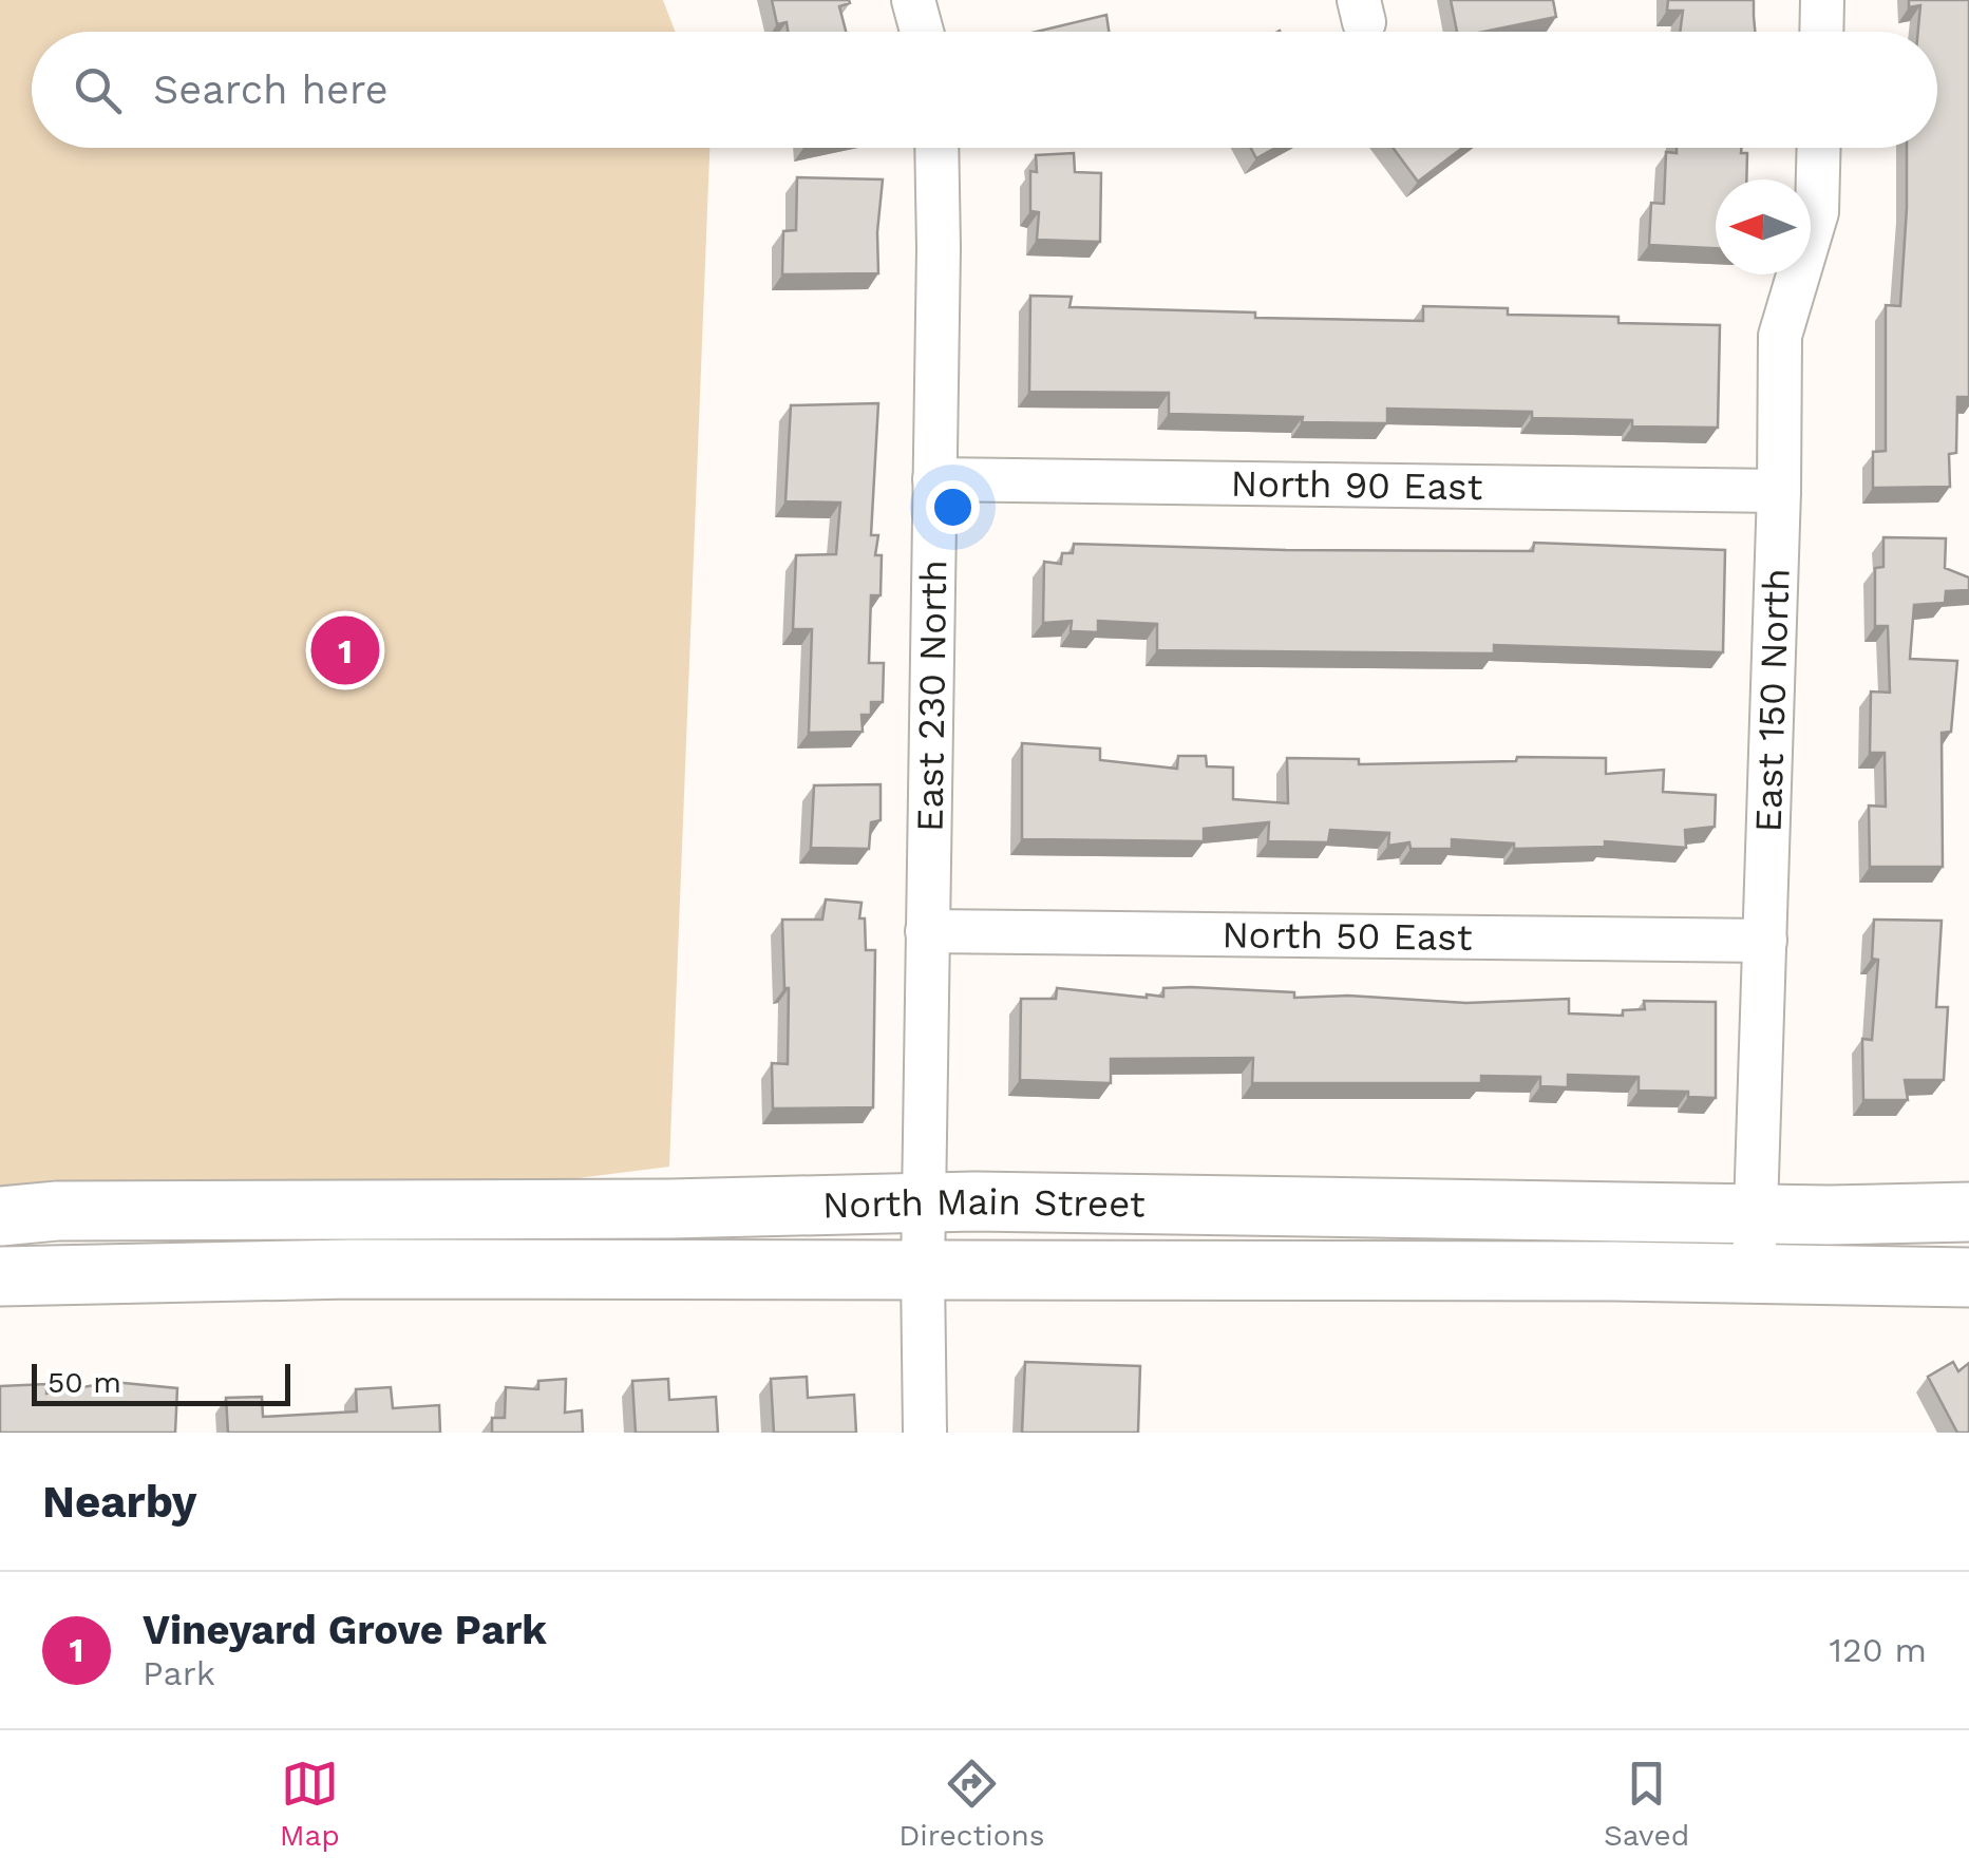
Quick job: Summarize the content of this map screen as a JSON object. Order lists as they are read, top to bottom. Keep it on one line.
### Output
{"streets":{"main road":["North Main Street"],"street":["North 90 East","East 230 North","East 150 North","North 50 East"]},"crossings":[["North 90 East","East 230 North"],["North 90 East","East 150 North"],["East 230 North","North 50 East"],["East 230 North","North Main Street"],["East 150 North","North 50 East"],["East 150 North","North Main Street"]],"scale_bar":"50 m","north":"left","page":{"search":"Search here","pins":"1","scale":"50 m","heading":"Nearby","list":[{"mark":"1","name":"Vineyard Grove Park","note":"Park","value":"120 m"}],"nav":["Map","Directions","Saved"]}}
